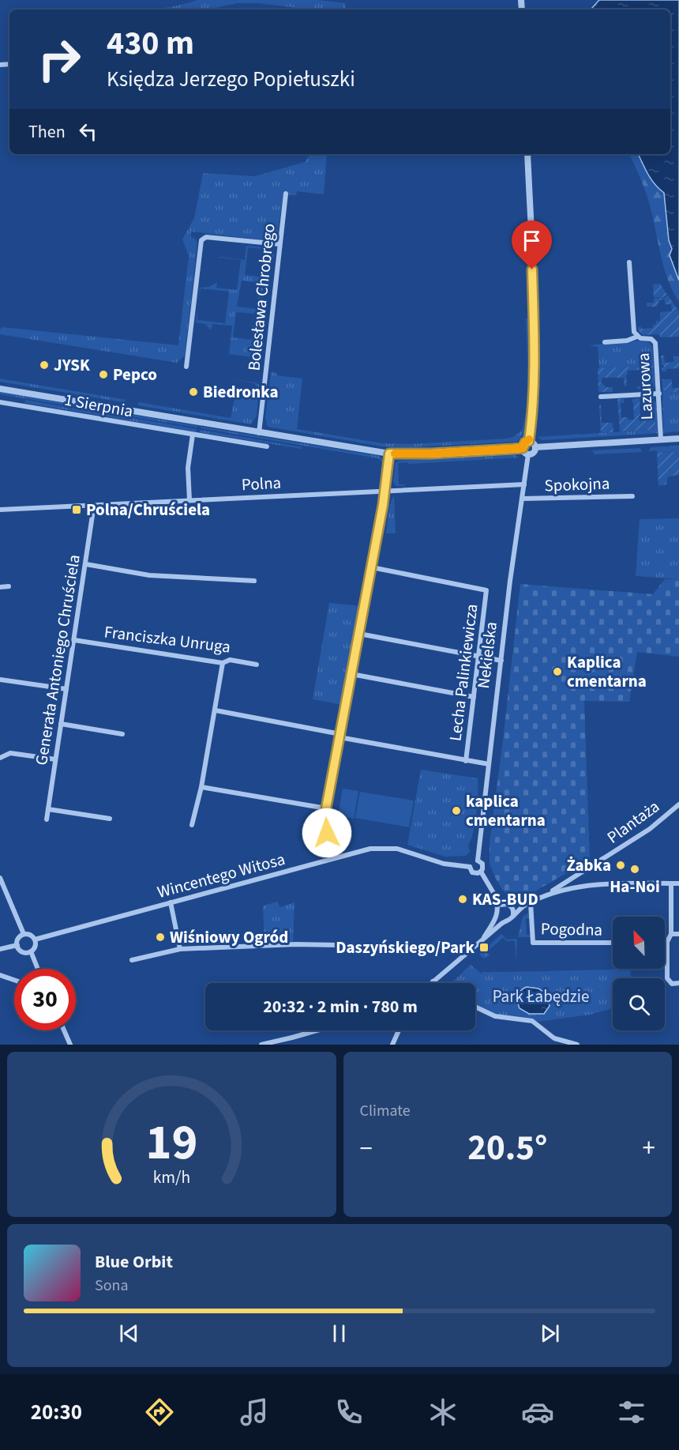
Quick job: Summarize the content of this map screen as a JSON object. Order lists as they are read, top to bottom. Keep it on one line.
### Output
{"streets":{"street":["Bolesława Chrobrego","Lazurowa","1 Sierpnia","Polna","Spokojna","Franciszka Unruga","Nekielska","Generała Antoniego Chruściela","Lecha Palinkiewicza","Plantaża","Wincentego Witosa","Pogodna"]},"crossings":[["Polna","Nekielska"],["Polna","Generała Antoniego Chruściela"],["Spokojna","Nekielska"],["Franciszka Unruga","Generała Antoniego Chruściela"],["Nekielska","Wincentego Witosa"]],"parks":["Park Łabędzie"],"places":{"other":["JYSK","Pepco","Biedronka","Kaplica cmentarna","kaplica cmentarna","Żabka","Ha-Noi","KAS-BUD","Wiśniowy Ogród"],"transit":["Polna/Chruściela","Daszyńskiego/Park"]},"north":"top left","page":{"turn":["430 m","Księdza Jerzego Popiełuszki"],"then":"Then","limit":"30","trip":"20:32 · 2 min · 780 m","tile":"Climate","heat":["−","20.5°","+"],"song":["Blue Orbit","Sona"],"tabs":"20:30","gauge":["19","km/h"]}}
